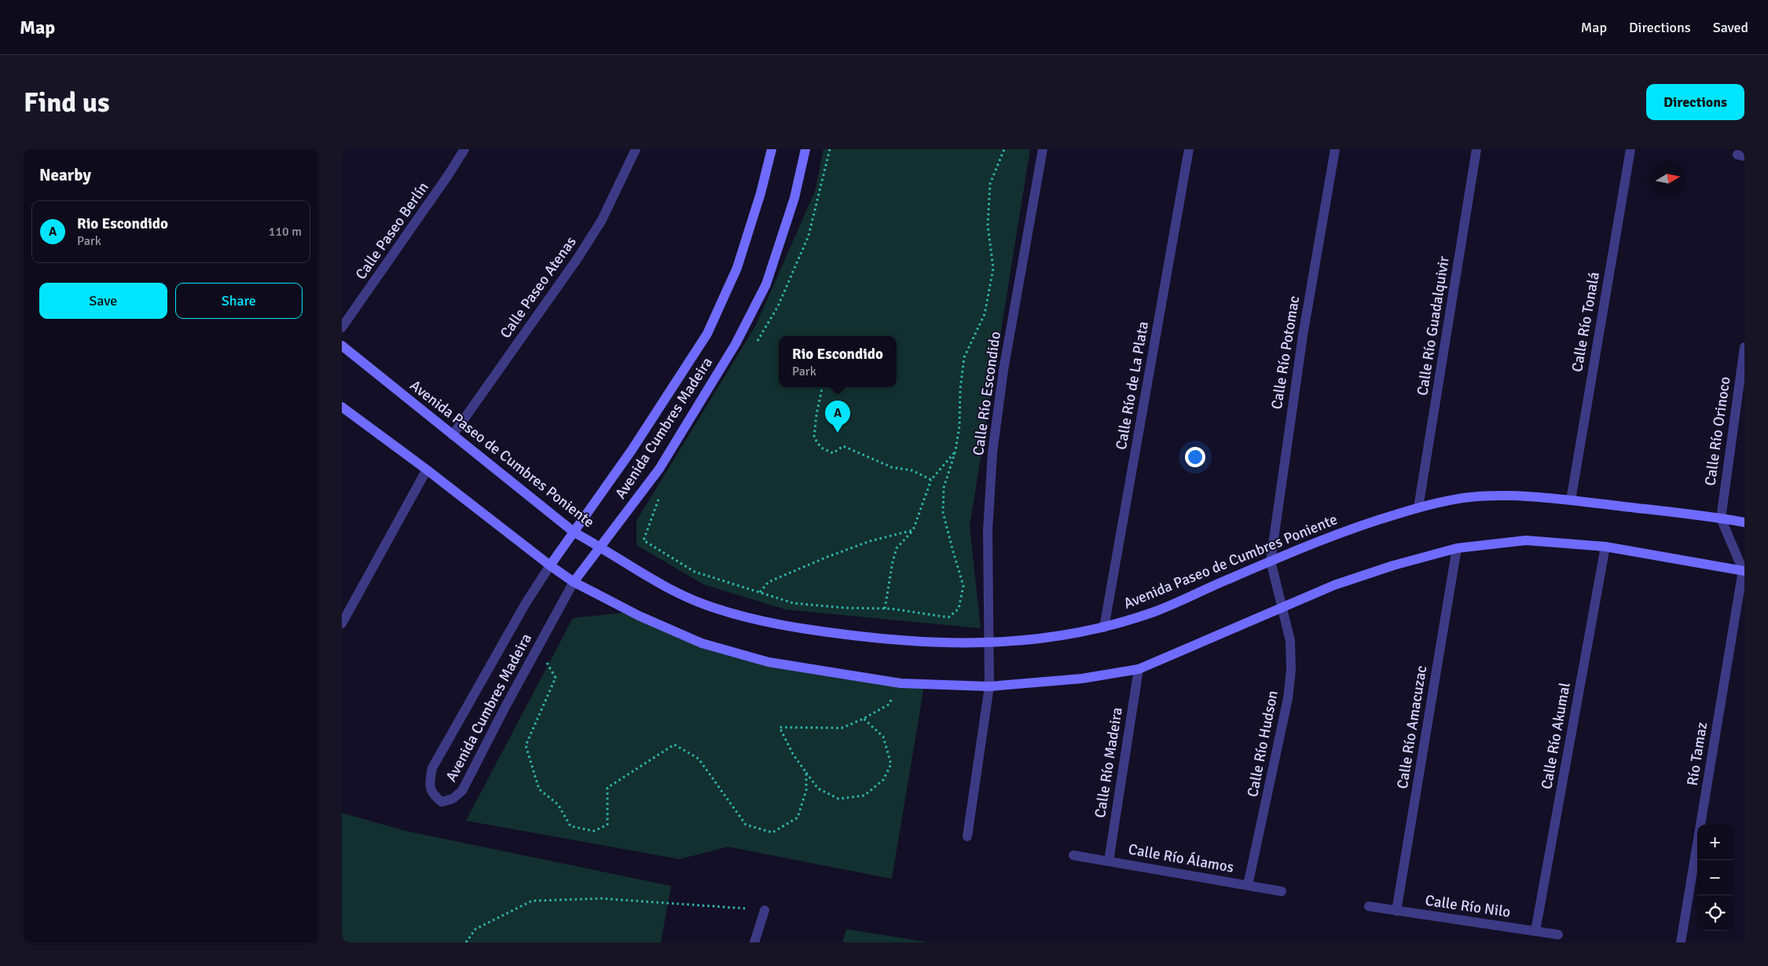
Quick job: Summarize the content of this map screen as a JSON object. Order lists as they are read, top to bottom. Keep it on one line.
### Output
{"streets":{"street":["Calle Paseo Berlín","Calle Paseo Atenas","Calle Río Tonalá","Calle Río Guadalquivir","Calle Río Potomac","Calle Río de La Plata","Calle Río Escondido","Avenida Cumbres Madeira","Calle Río Orinoco","Avenida Paseo de Cumbres Poniente","Calle Río Amacuzac","Calle Río Akumal","Calle Río Hudson","Río Tamaz","Calle Río Madeira","Calle Río Álamos","Calle Río Nilo"]},"crossings":[["Calle Paseo Atenas","Avenida Paseo de Cumbres Poniente"],["Calle Río Tonalá","Avenida Paseo de Cumbres Poniente"],["Calle Río Guadalquivir","Avenida Paseo de Cumbres Poniente"],["Calle Río Potomac","Avenida Paseo de Cumbres Poniente"],["Calle Río Potomac","Calle Río Hudson"],["Calle Río de La Plata","Avenida Paseo de Cumbres Poniente"],["Calle Río Escondido","Avenida Paseo de Cumbres Poniente"],["Avenida Cumbres Madeira","Avenida Paseo de Cumbres Poniente"],["Calle Río Orinoco","Avenida Paseo de Cumbres Poniente"],["Avenida Paseo de Cumbres Poniente","Calle Río Hudson"],["Calle Río Amacuzac","Calle Río Nilo"],["Calle Río Akumal","Calle Río Nilo"],["Calle Río Hudson","Calle Río Álamos"],["Calle Río Madeira","Calle Río Álamos"]],"north":"right","page":{"header":"Map","nav":["Map","Directions","Saved"],"buttons":["Directions",["Save","Share"]],"title":"Find us","heading":"Nearby","list":[{"mark":"A","name":"Rio Escondido","note":"Park","value":"110 m"}],"popup":["Rio Escondido","Park"],"pins":"A","map_buttons":["+","−"]}}
